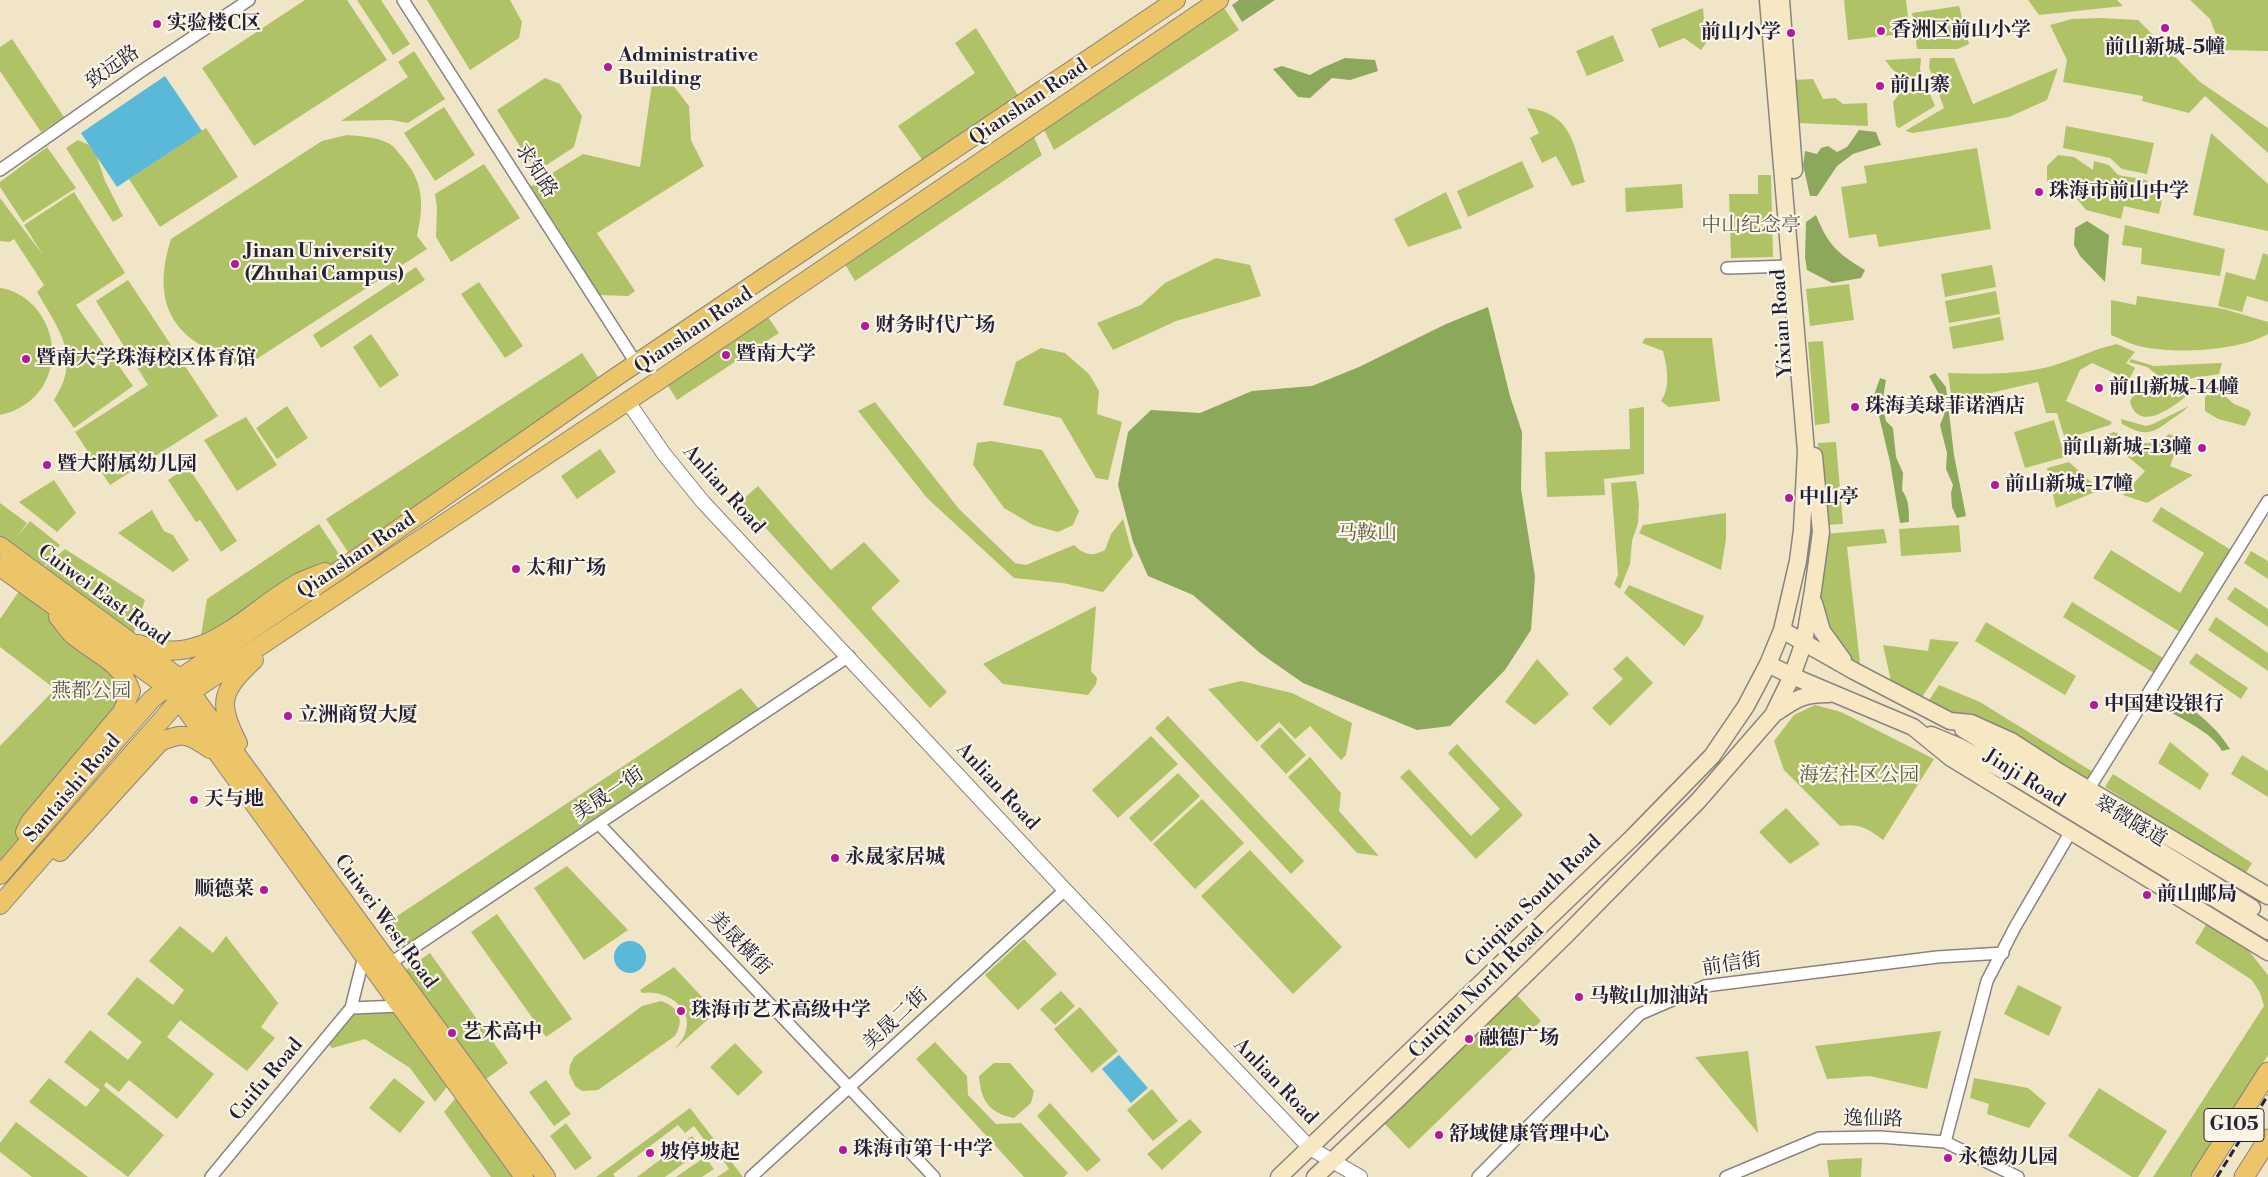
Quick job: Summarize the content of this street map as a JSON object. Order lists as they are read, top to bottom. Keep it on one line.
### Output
{"streets":{"highway":["G105"],"main road":["Qianshan Road","Yixian Road","Cuiwei East Road","Jinji Road","Santaishi Road","翠微隧道","Cuiqian South Road","Cuiwei West Road","Cuiqian North Road"],"street":["致远路","求知路","Anlian Road","美晟一街","美晟橫街","前信街","美晟二街","Cuifu Road","逸仙路"]},"crossings":[["Qianshan Road","求知路"],["Qianshan Road","Anlian Road"],["Qianshan Road","Cuiwei East Road"],["Qianshan Road","Santaishi Road"],["Qianshan Road","Cuiwei West Road"],["Yixian Road","Jinji Road"],["Yixian Road","Cuiqian South Road"],["Yixian Road","Cuiqian North Road"],["Anlian Road","美晟一街"],["Anlian Road","Cuiqian South Road"],["Anlian Road","Cuiqian North Road"],["Anlian Road","美晟二街"],["Cuiwei East Road","Santaishi Road"],["Cuiwei East Road","Cuiwei West Road"],["Jinji Road","翠微隧道"],["Jinji Road","Cuiqian South Road"],["Jinji Road","Cuiqian North Road"],["Santaishi Road","Cuiwei West Road"],["美晟一街","Cuiwei West Road"],["美晟一街","美晟橫街"],["美晟橫街","美晟二街"]],"parks":["中山纪念亭","马鞍山","燕都公园","海宏社区公园"],"places":["实验楼C区","前山新城-5幢","香洲区前山小学","前山小学","Administrative Building","前山寨","珠海市前山中学","Jinan University (Zhuhai Campus)","财务时代广场","暨南大学","暨南大学珠海校区体育馆","前山新城-14幢","珠海美球菲诺酒店","前山新城-13幢","暨大附属幼儿园","前山新城-17幢","中山亭","太和广场","中国建设银行","立洲商贸大厦","天与地","永晟家居城","顺德菜","前山邮局","马鞍山加油站","珠海市艺术高级中学","艺术高中","融德广场","舒域健康管理中心","珠海市第十中学","坡停坡起","永德幼儿园"]}
